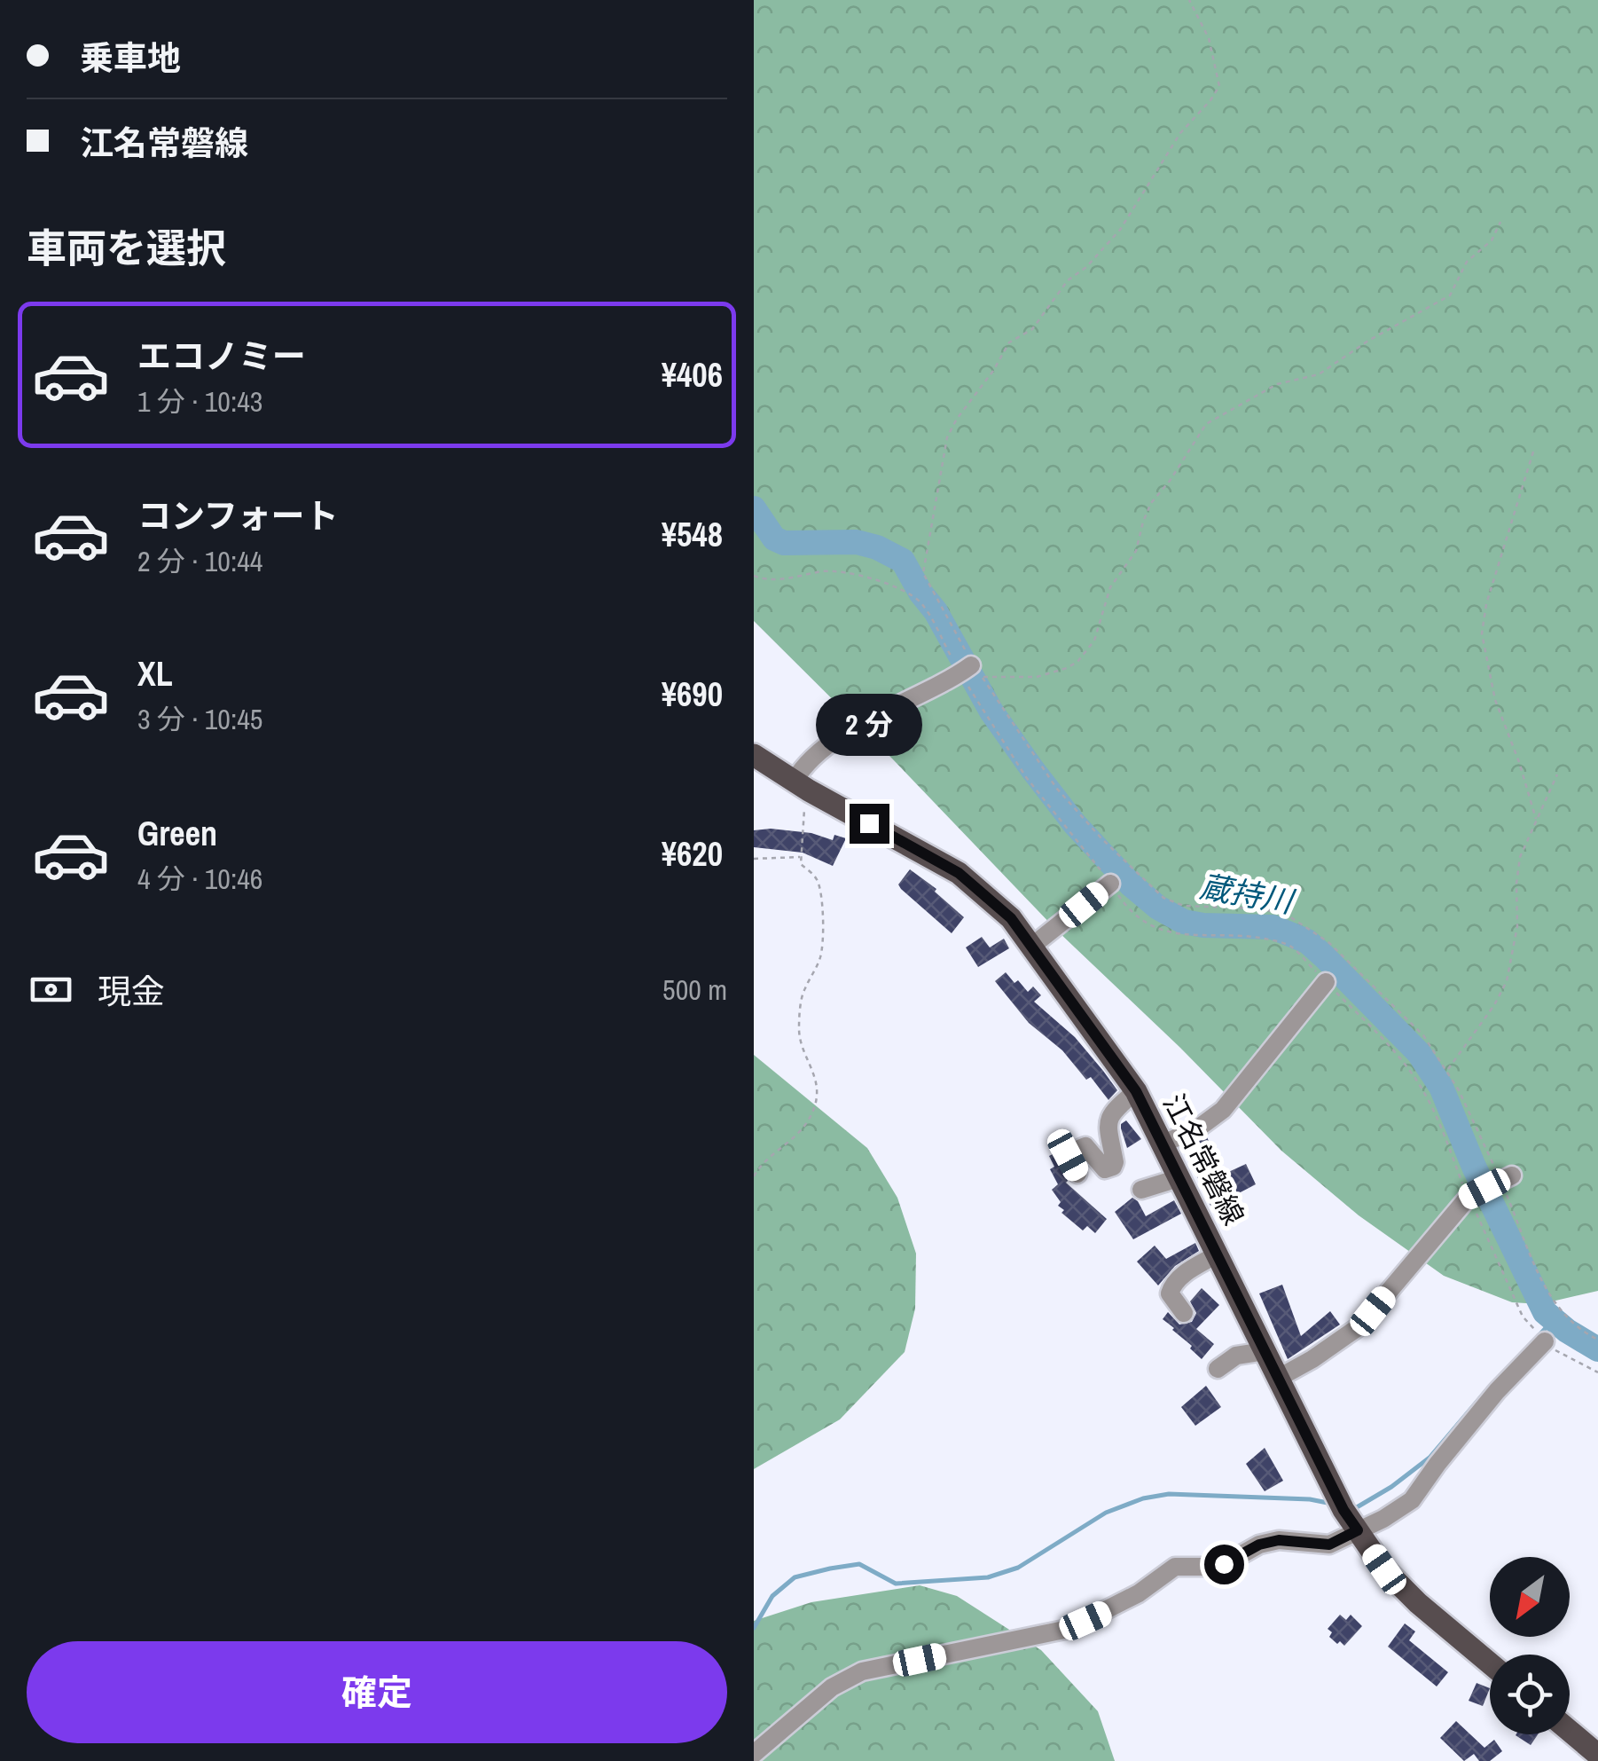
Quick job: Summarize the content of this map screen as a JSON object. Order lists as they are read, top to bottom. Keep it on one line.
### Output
{"streets":{"main road":["江名常磐線"]},"water":["蔵持川"],"north":"bottom left","page":{"banner":["乗車地","江名常磐線"],"heading":"車両を選択","list":[{"name":"エコノミー","note":"1 分 · 10:43","value":"¥406"},{"name":"コンフォート","note":"2 分 · 10:44","value":"¥548"},{"name":"XL","note":"3 分 · 10:45","value":"¥690"},{"name":"Green","note":"4 分 · 10:46","value":"¥620"}],"bubble":"2 分","pay":["現金","500 m"],"buttons":"確定"}}
